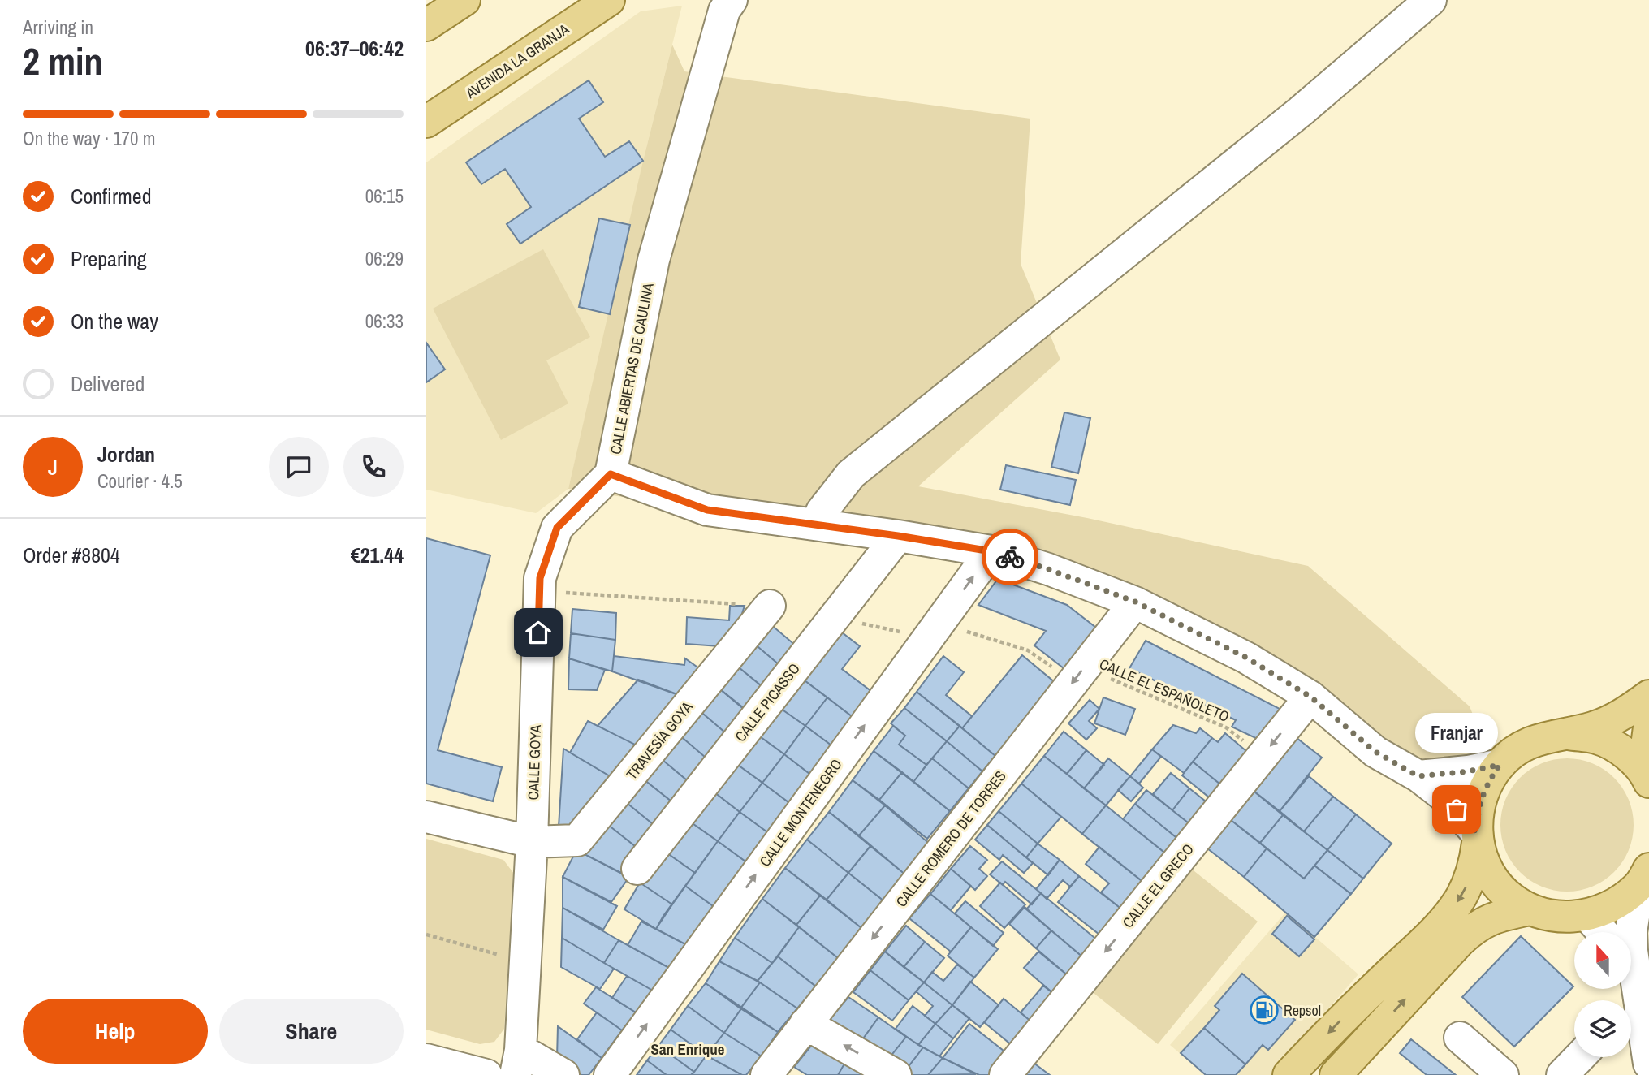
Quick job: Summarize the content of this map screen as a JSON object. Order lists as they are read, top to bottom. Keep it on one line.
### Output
{"streets":{"main road":["AVENIDA LA GRANJA"],"street":["CALLE ABIERTAS DE CAULINA","CALLE PICASSO","TRAVESÍA GOYA","CALLE GOYA","CALLE MONTENEGRO","CALLE ROMERO DE TORRES","CALLE EL GRECO"],"path":["CALLE EL ESPAÑOLETO"]},"crossings":[["CALLE ABIERTAS DE CAULINA","CALLE PICASSO"],["CALLE ABIERTAS DE CAULINA","CALLE GOYA"],["CALLE ABIERTAS DE CAULINA","CALLE MONTENEGRO"],["CALLE ABIERTAS DE CAULINA","CALLE ROMERO DE TORRES"],["CALLE ABIERTAS DE CAULINA","CALLE EL GRECO"],["CALLE EL ESPAÑOLETO","CALLE MONTENEGRO"],["CALLE EL ESPAÑOLETO","CALLE ROMERO DE TORRES"],["CALLE EL ESPAÑOLETO","CALLE EL GRECO"],["TRAVESÍA GOYA","CALLE GOYA"]],"one_way":["CALLE MONTENEGRO","CALLE ROMERO DE TORRES","CALLE EL GRECO"],"districts":["San Enrique"],"places":{"other":["Franjar"],"fuel station":["Repsol"]},"north":"top","page":{"heading":["2 min","Arriving in","06:37–06:42"],"panel":["Jordan","Courier · 4.5","Order #8804","€21.44"],"bar":"On the way · 170 m","list":[["Confirmed","06:15"],["Preparing","06:29"],["On the way","06:33"],"Delivered"],"round":"J","bubble":"Franjar","buttons":["Help","Share"]}}
